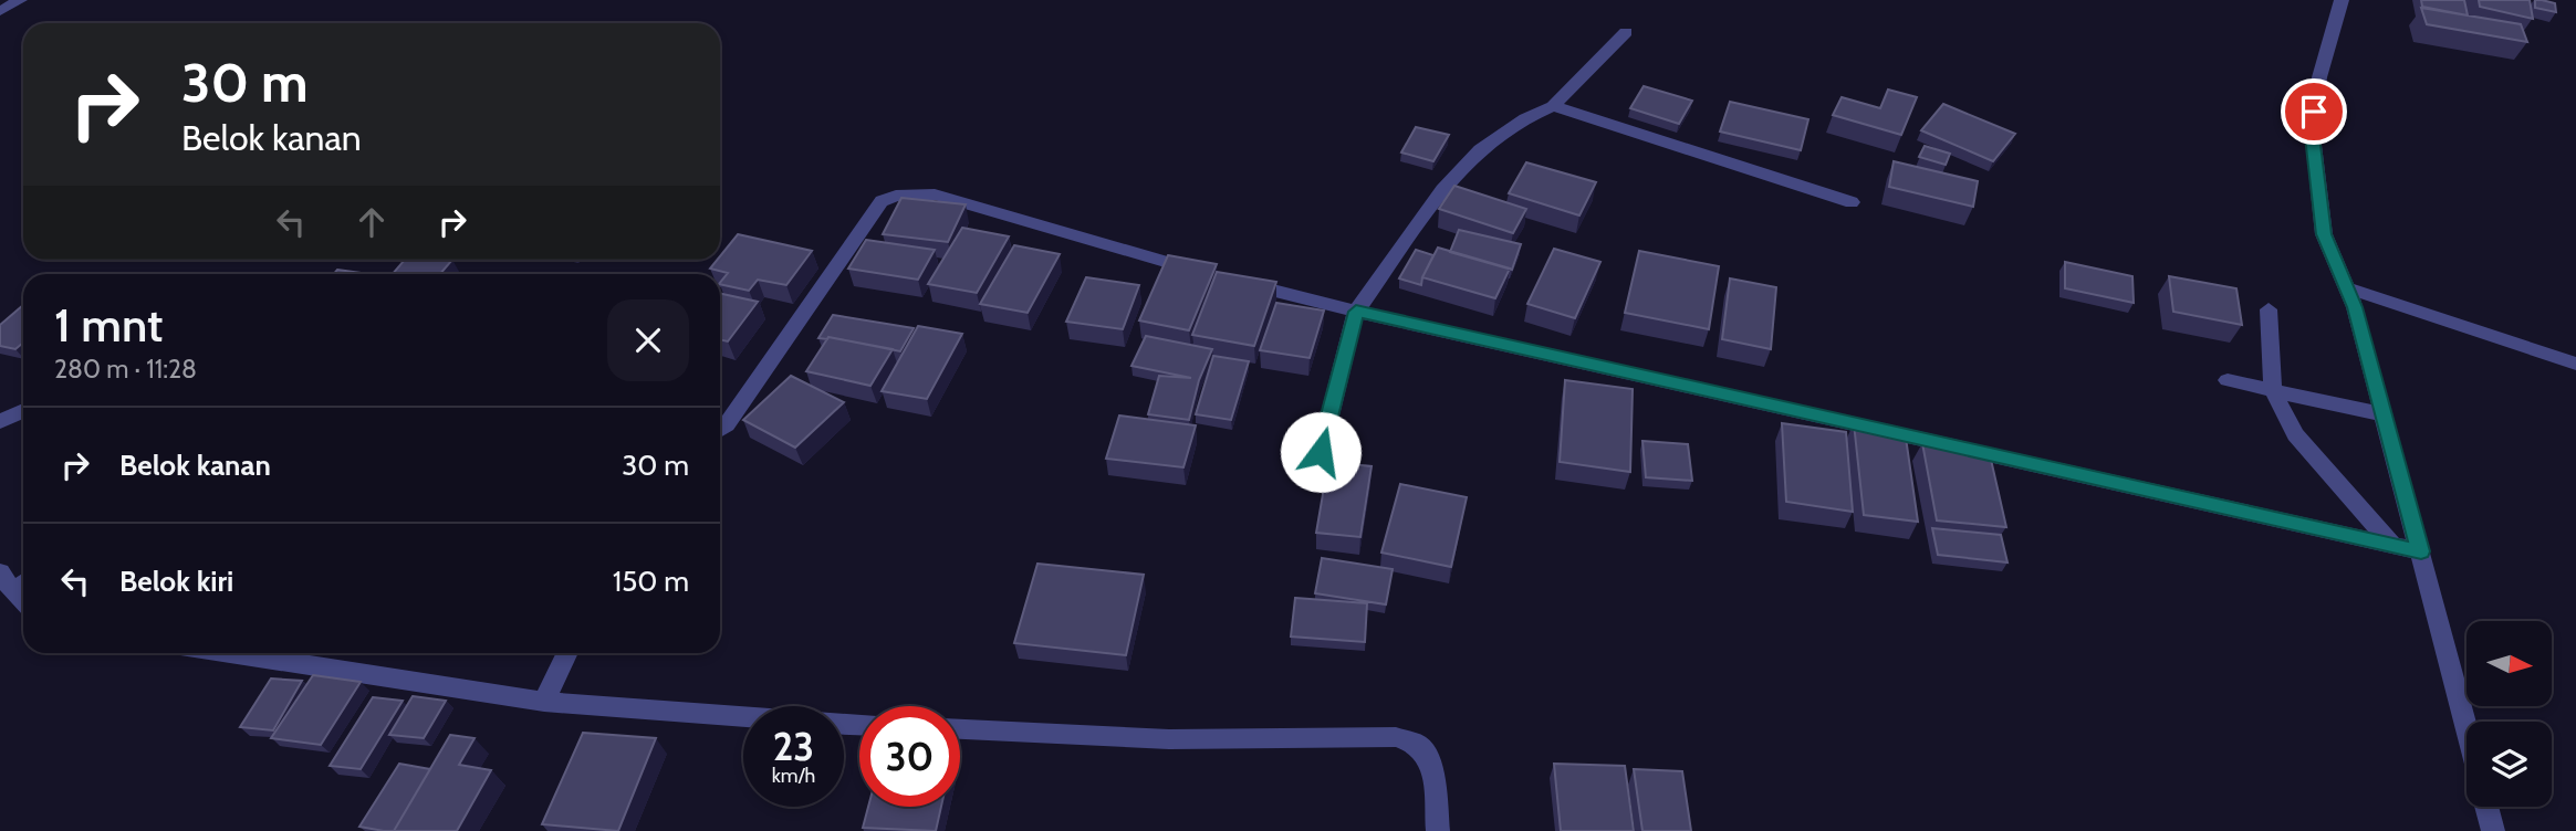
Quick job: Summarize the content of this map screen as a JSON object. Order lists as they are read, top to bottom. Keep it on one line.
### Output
{"north":"right","page":{"turn":["30 m","Belok kanan"],"heading":["1 mnt","280 m · 11:28"],"list":[{"name":"Belok kanan","value":"30 m"},{"name":"Belok kiri","value":"150 m"}],"speed":"23 km/h","limit":"30"}}
